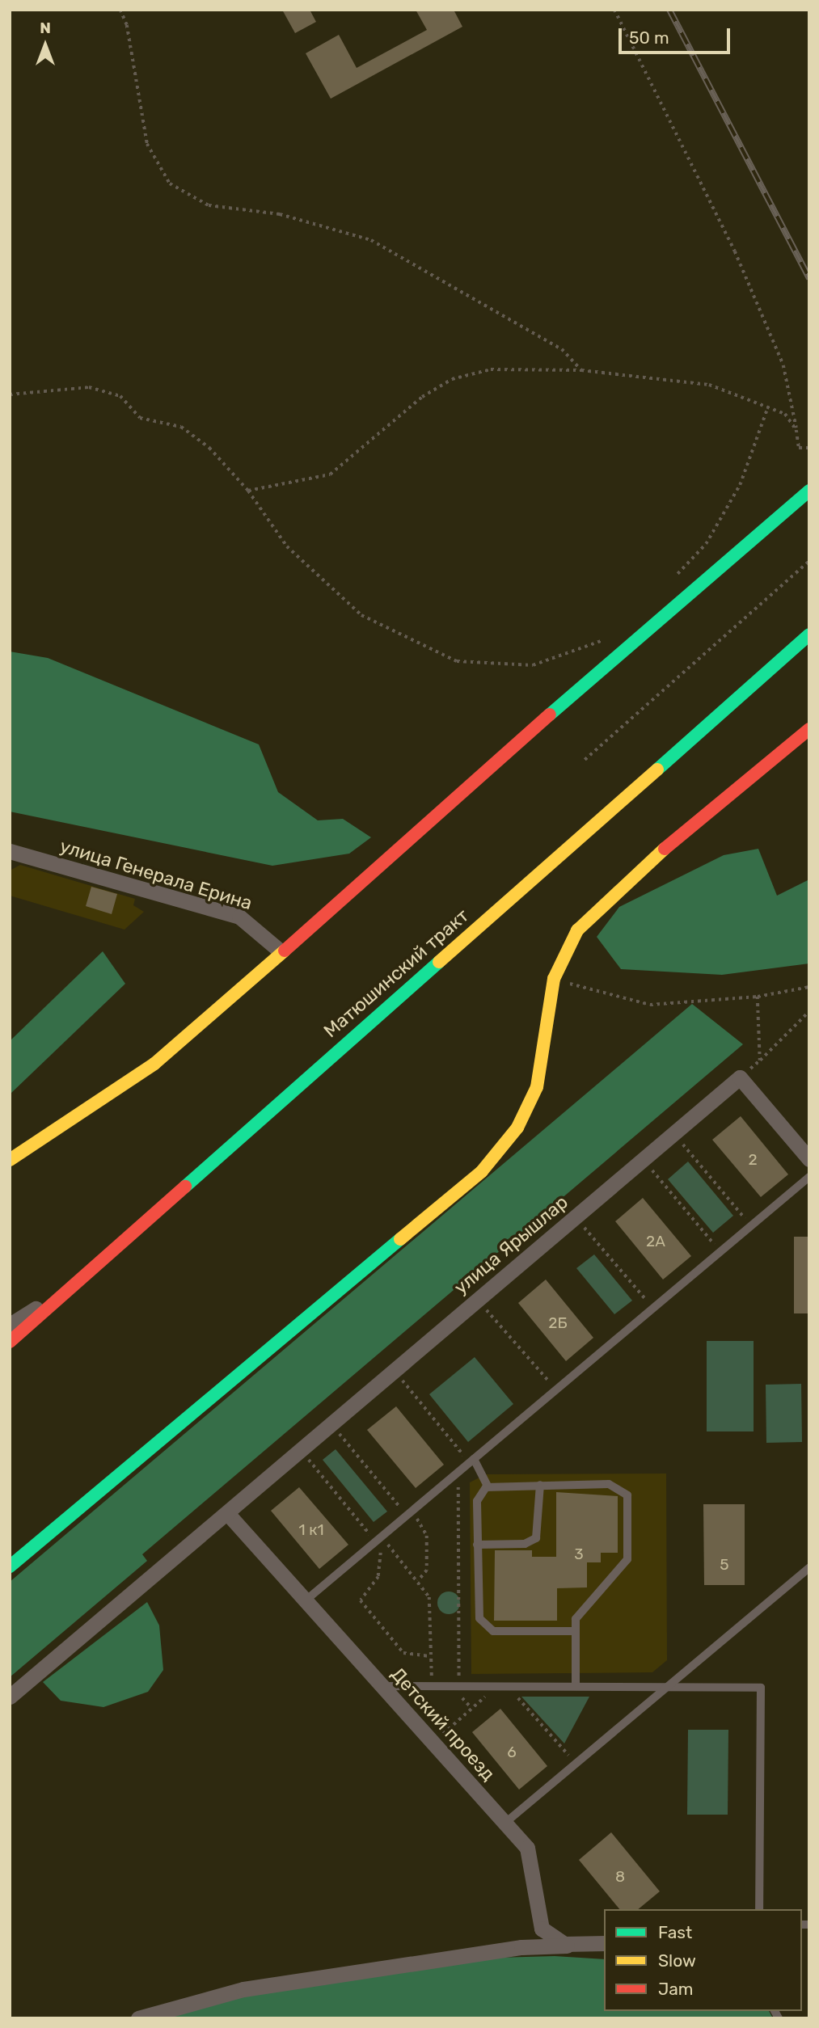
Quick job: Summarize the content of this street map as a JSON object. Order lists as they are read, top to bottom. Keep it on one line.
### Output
{"streets":{"street":["улица Генерала Ерина","Матюшинский тракт","улица Ярышлар","Детский проезд"]},"crossings":[["улица Ярышлар","Детский проезд"]],"house_numbers":["2","2А","2Б","1 к1","3","5","6","8"],"legend":["Fast","Slow","Jam"],"scale_bar":"50 m","north":"top"}
